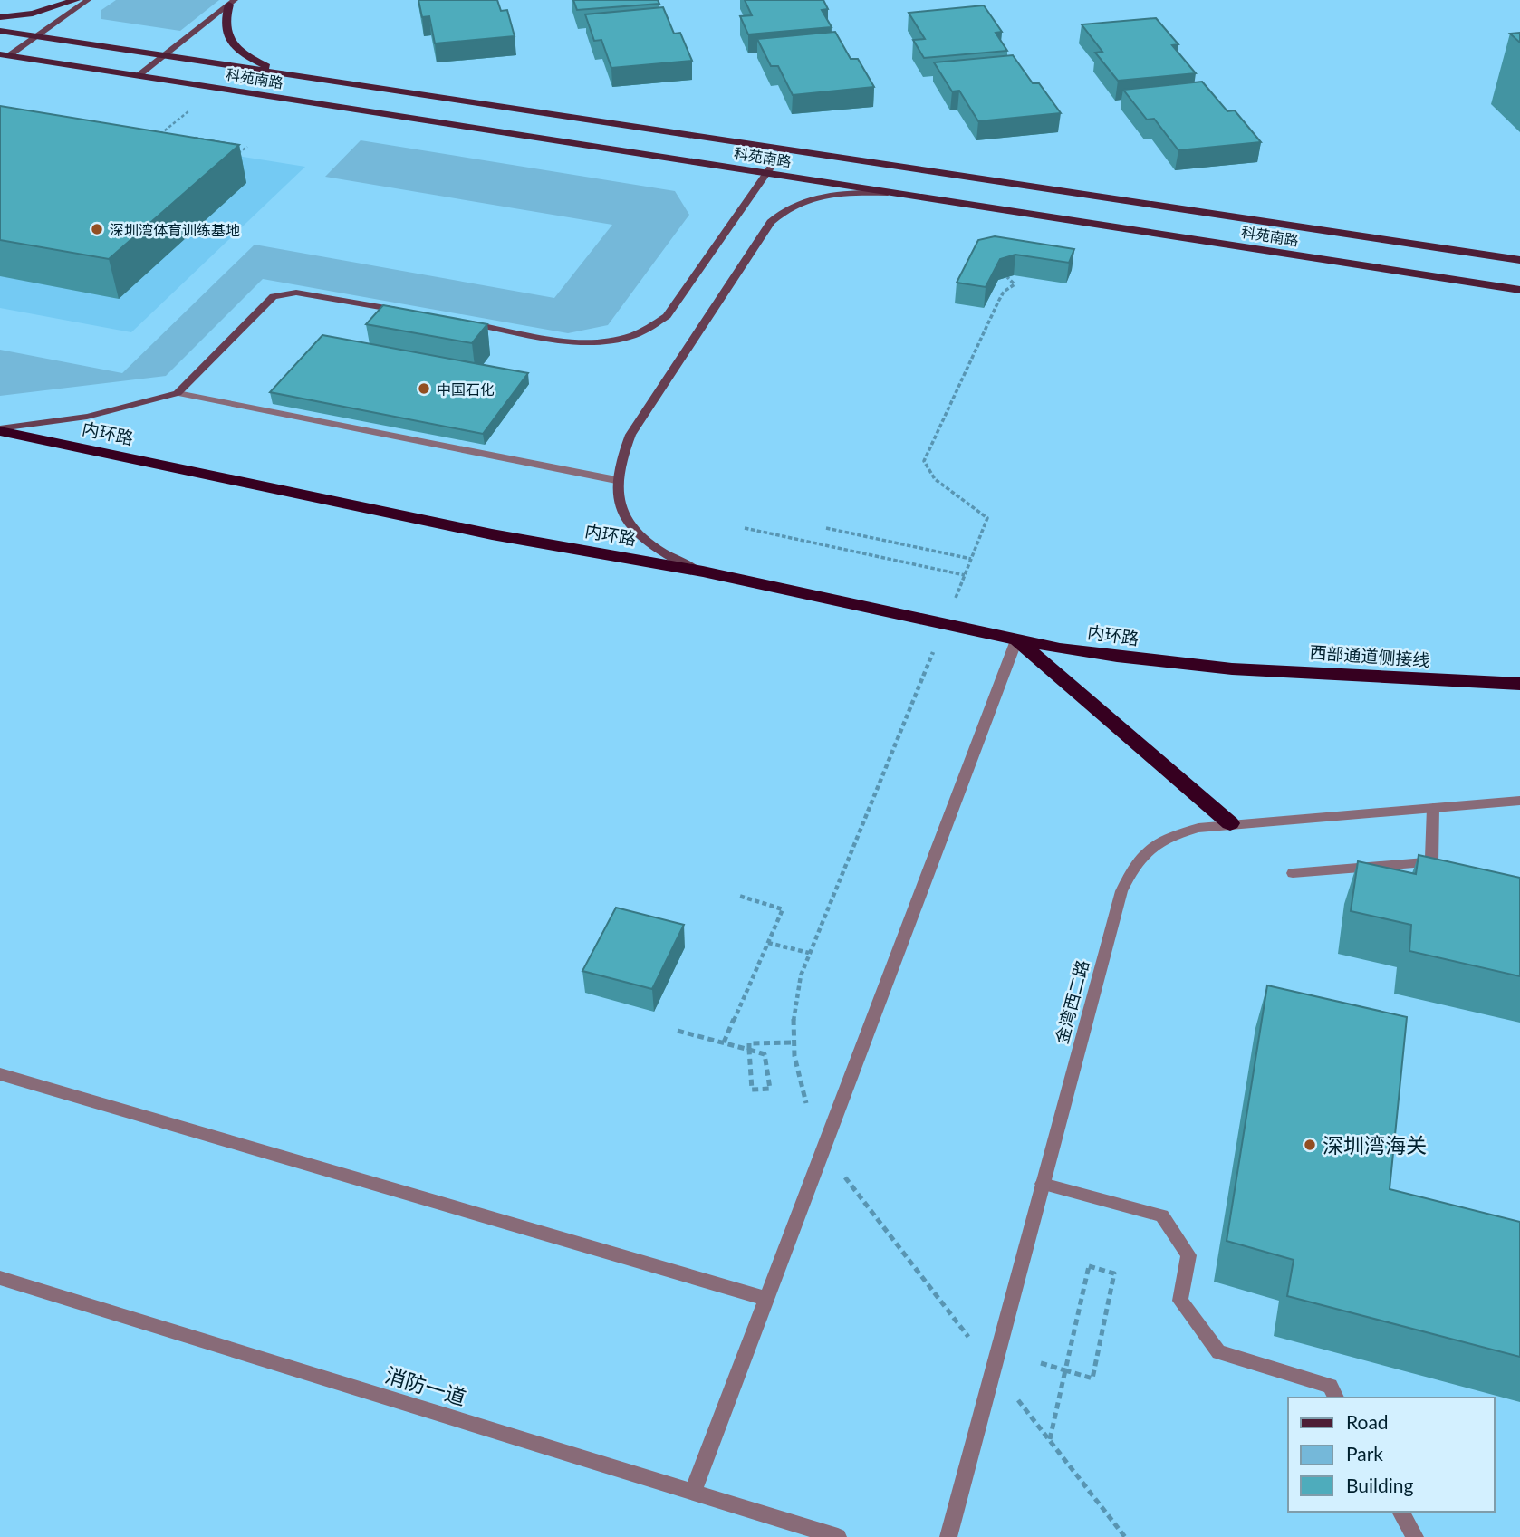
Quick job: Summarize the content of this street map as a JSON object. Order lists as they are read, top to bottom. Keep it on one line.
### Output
{"streets":{"highway":["内环路","西部通道侧接线"],"main road":["科苑南路"],"street":["金湾西二路","消防一道"]},"crossings":[["内环路","西部通道侧接线"]],"places":["深圳湾体育训练基地","中国石化","深圳湾海关"],"legend":["Road","Park","Building"]}
